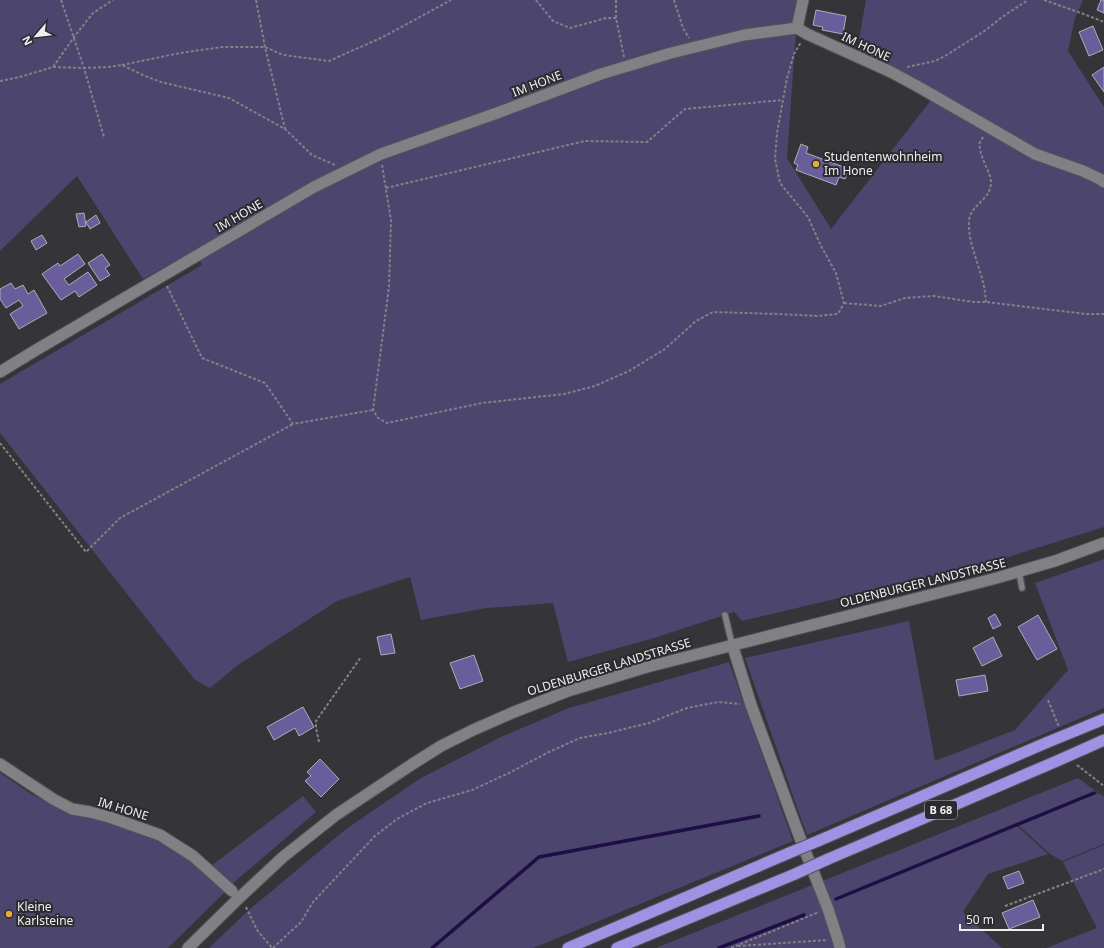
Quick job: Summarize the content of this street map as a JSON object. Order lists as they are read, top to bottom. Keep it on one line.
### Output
{"streets":{"highway":["B 68"],"street":["IM HONE","OLDENBURGER LANDSTRASSE"]},"crossings":[["IM HONE","OLDENBURGER LANDSTRASSE"]],"places":["Studentenwohnheim Im Hone","Kleine Karlsteine"],"scale_bar":"50 m","north":"bottom left"}
